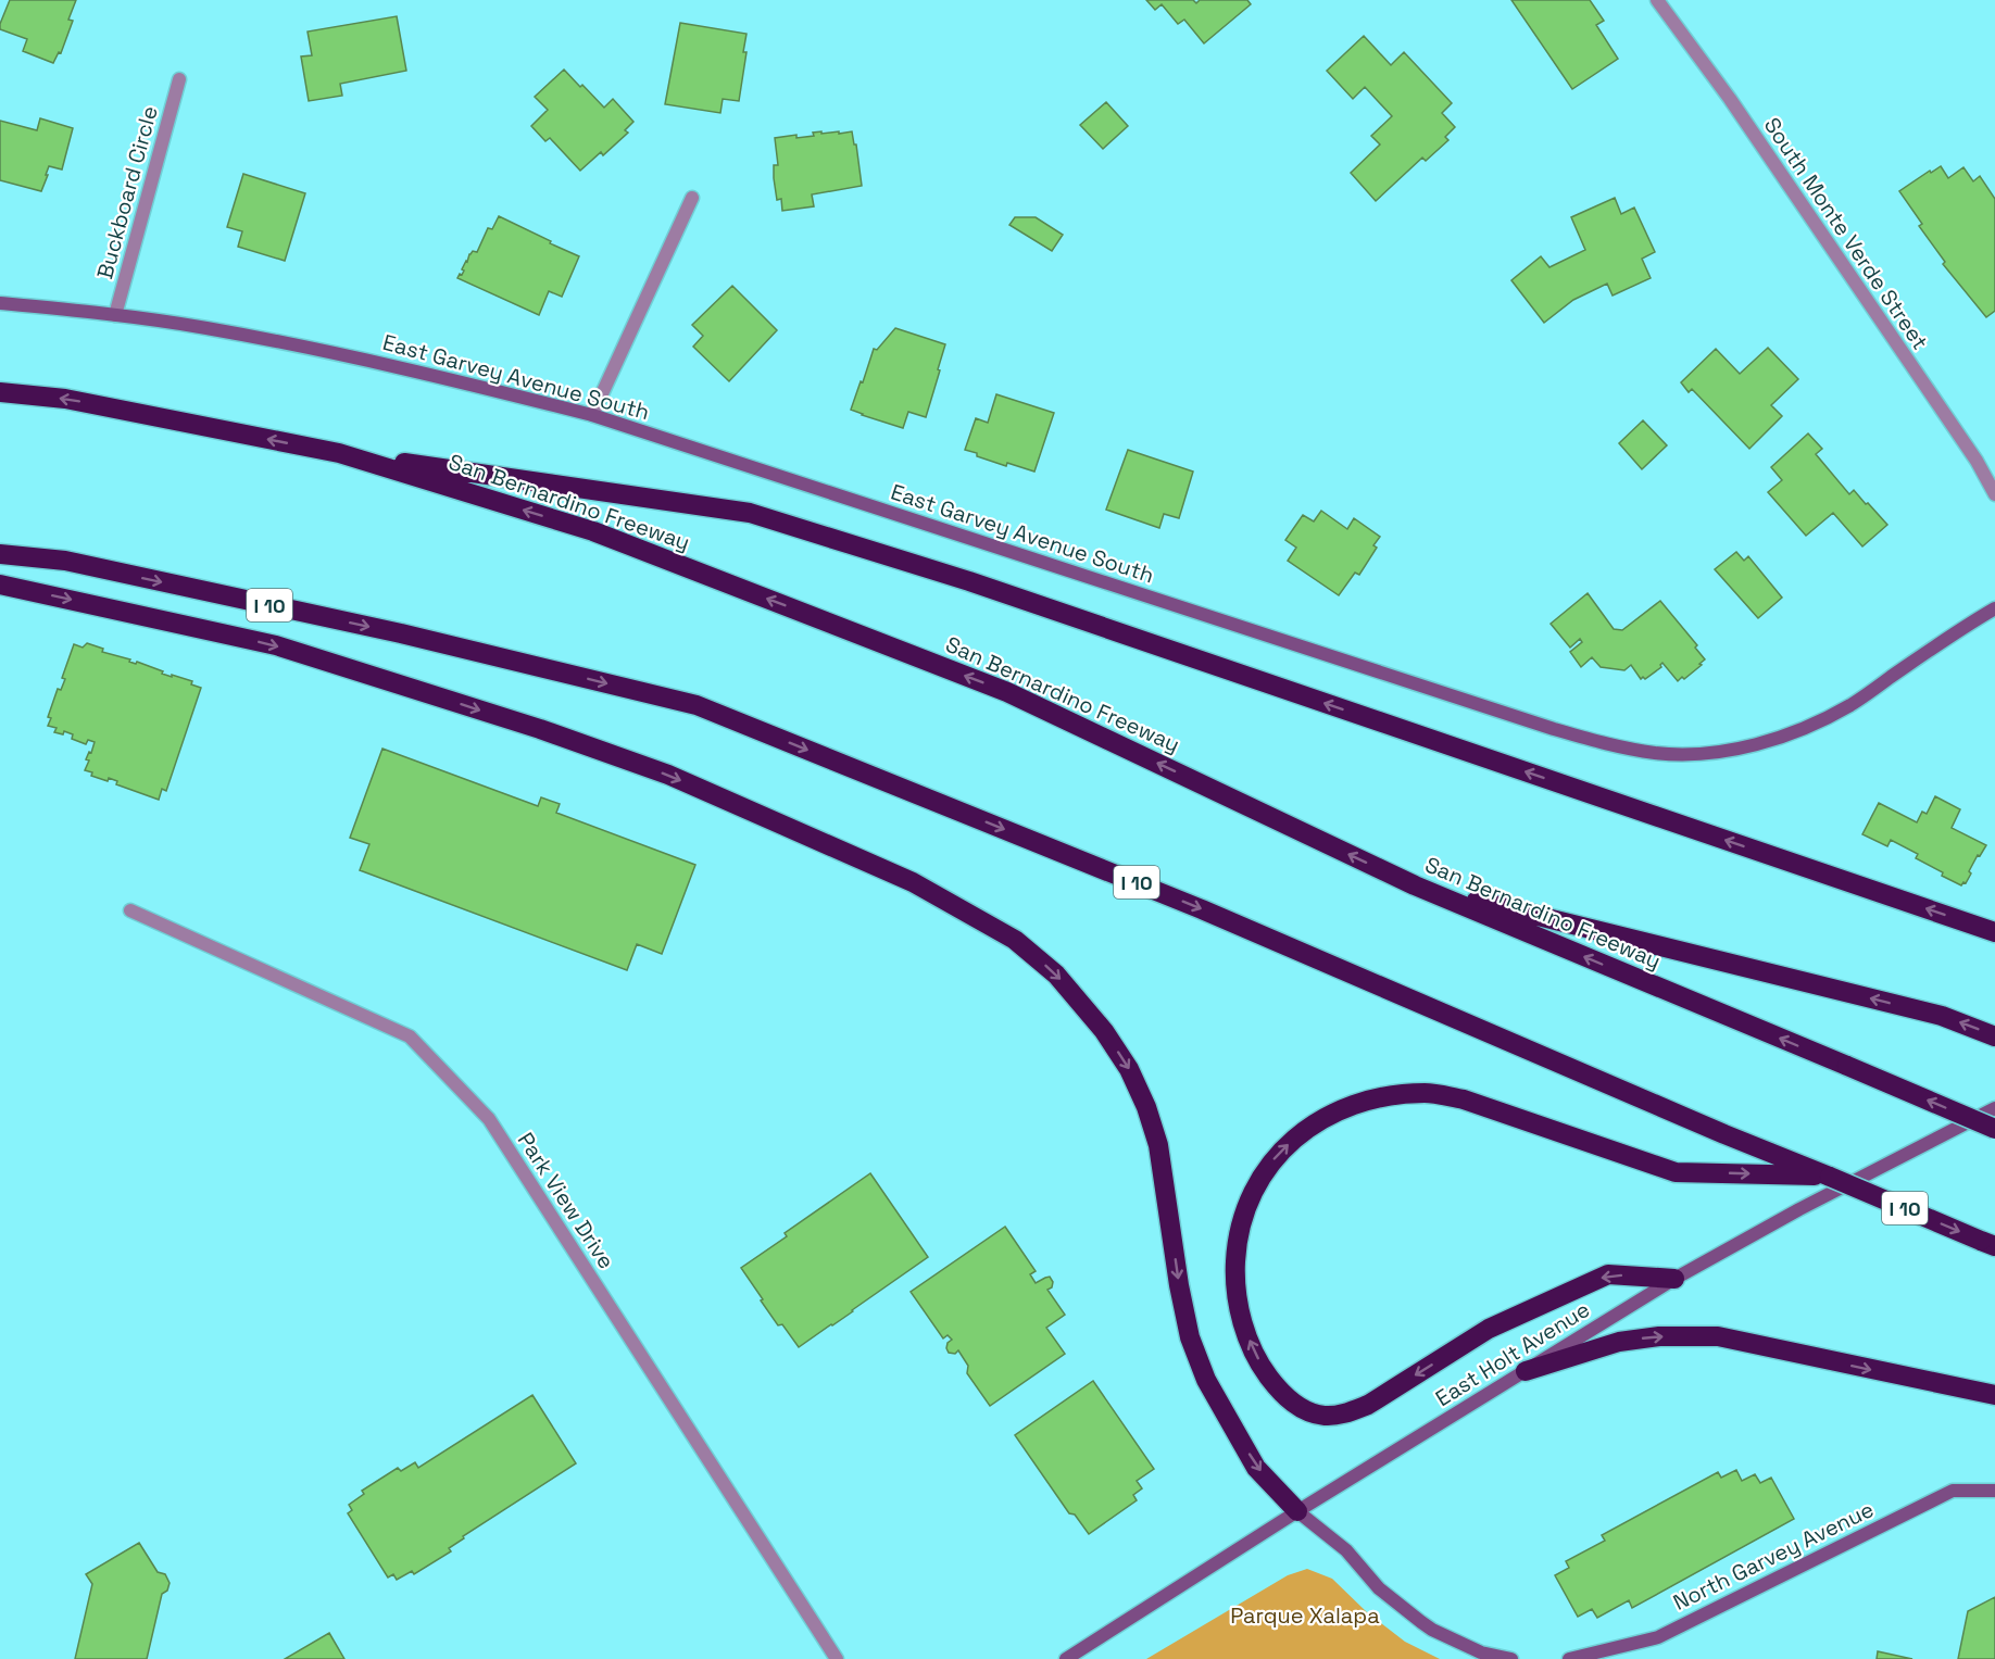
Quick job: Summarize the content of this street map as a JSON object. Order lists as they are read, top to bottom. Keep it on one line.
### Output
{"streets":{"highway":["San Bernardino Freeway","I 10"],"street":["Buckboard Circle","South Monte Verde Street","East Garvey Avenue South","Park View Drive","East Holt Avenue","North Garvey Avenue"]},"crossings":[["Buckboard Circle","East Garvey Avenue South"]],"parks":["Parque Xalapa"]}
